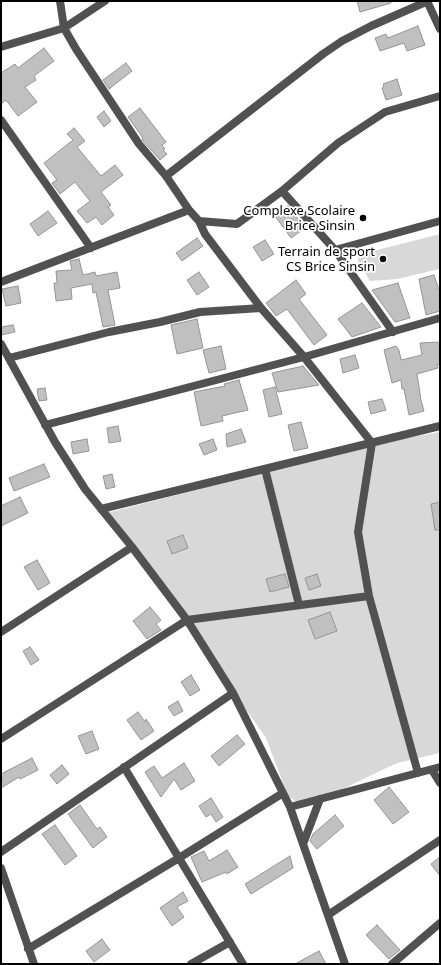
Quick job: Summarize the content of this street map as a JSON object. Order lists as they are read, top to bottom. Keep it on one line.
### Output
{"places":["Complexe Scolaire Brice Sinsin","Terrain de sport CS Brice Sinsin"]}
